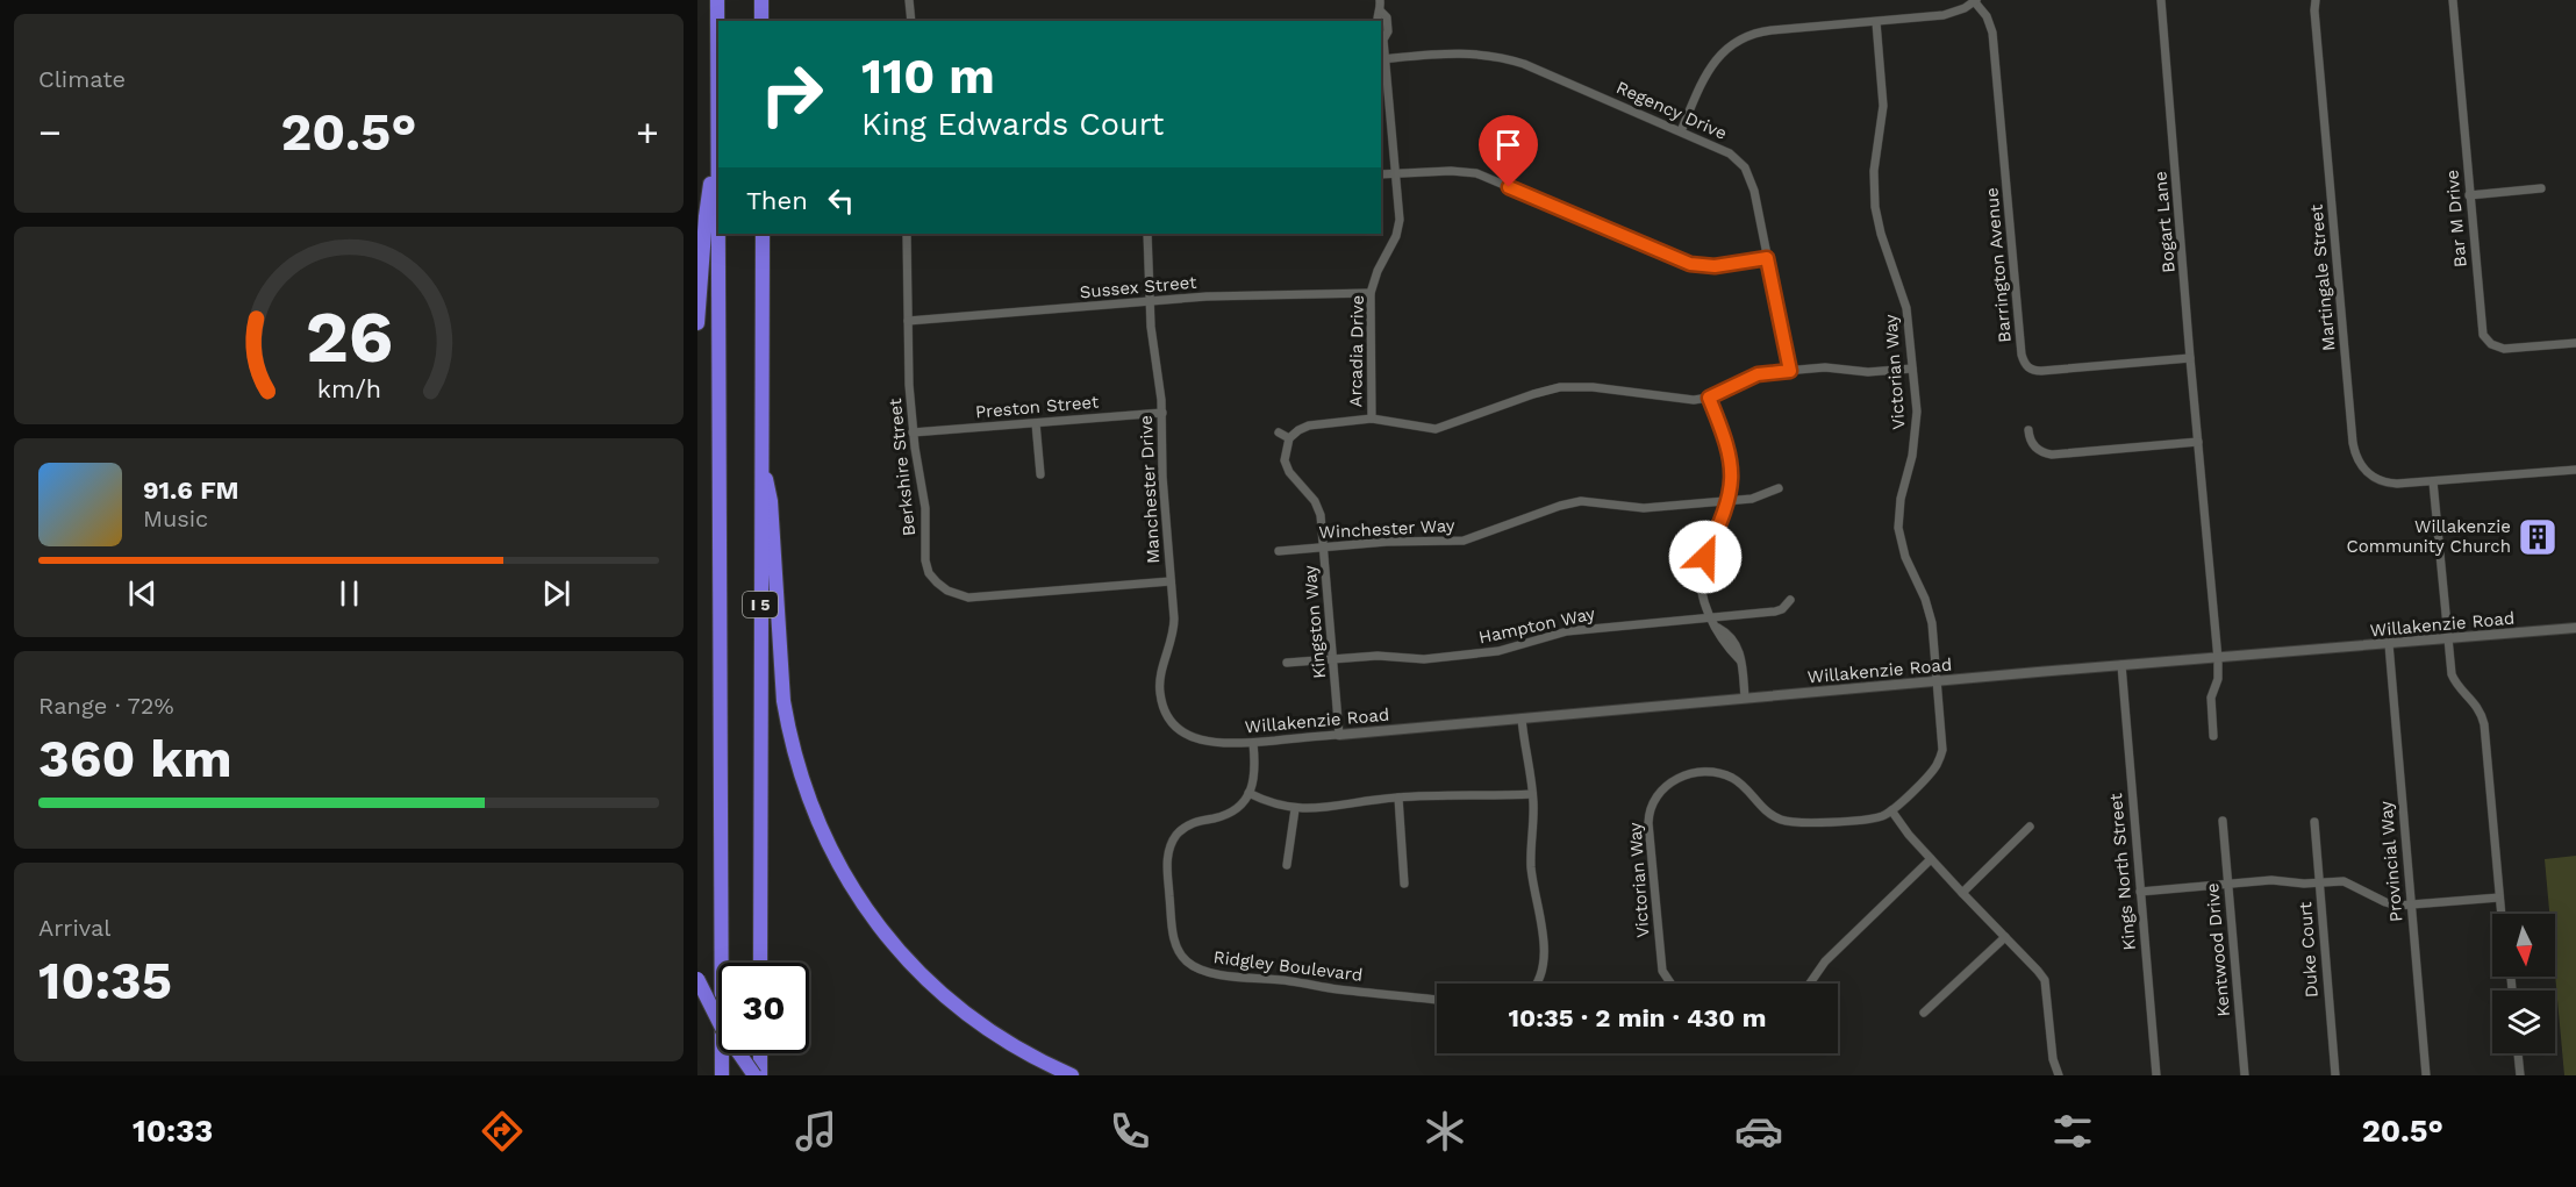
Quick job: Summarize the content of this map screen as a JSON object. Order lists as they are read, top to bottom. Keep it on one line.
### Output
{"streets":{"highway":["I 5"],"street":["Regency Drive","Bar M Drive","Bogart Lane","Barrington Avenue","Martingale Street","Sussex Street","Arcadia Drive","Victorian Way","Preston Street","Berkshire Street","Manchester Drive","Winchester Way","Kingston Way","Willakenzie Road","Hampton Way","Provincial Way","Kings North Street","Kentwood Drive","Duke Court","Ridgley Boulevard"]},"crossings":[["Regency Drive","Arcadia Drive"],["Bogart Lane","Barrington Avenue"],["Bogart Lane","Willakenzie Road"],["Sussex Street","Arcadia Drive"],["Sussex Street","Berkshire Street"],["Sussex Street","Manchester Drive"],["Victorian Way","Willakenzie Road"],["Preston Street","Berkshire Street"],["Preston Street","Manchester Drive"],["Berkshire Street","Manchester Drive"],["Manchester Drive","Willakenzie Road"],["Winchester Way","Kingston Way"],["Kingston Way","Willakenzie Road"],["Kingston Way","Hampton Way"],["Willakenzie Road","Provincial Way"],["Willakenzie Road","Kings North Street"]],"places":{"building":["Willakenzie Community Church"]},"north":"bottom","page":{"tile":["Climate",["Range · 72%","360 km"],["Arrival","10:35"]],"turn":["110 m","King Edwards Court"],"heat":["−","20.5°","+"],"then":"Then","song":["91.6 FM","Music"],"limit":"30","trip":"10:35 · 2 min · 430 m","tabs":["10:33","20.5°"],"gauge":["26","km/h"]}}
